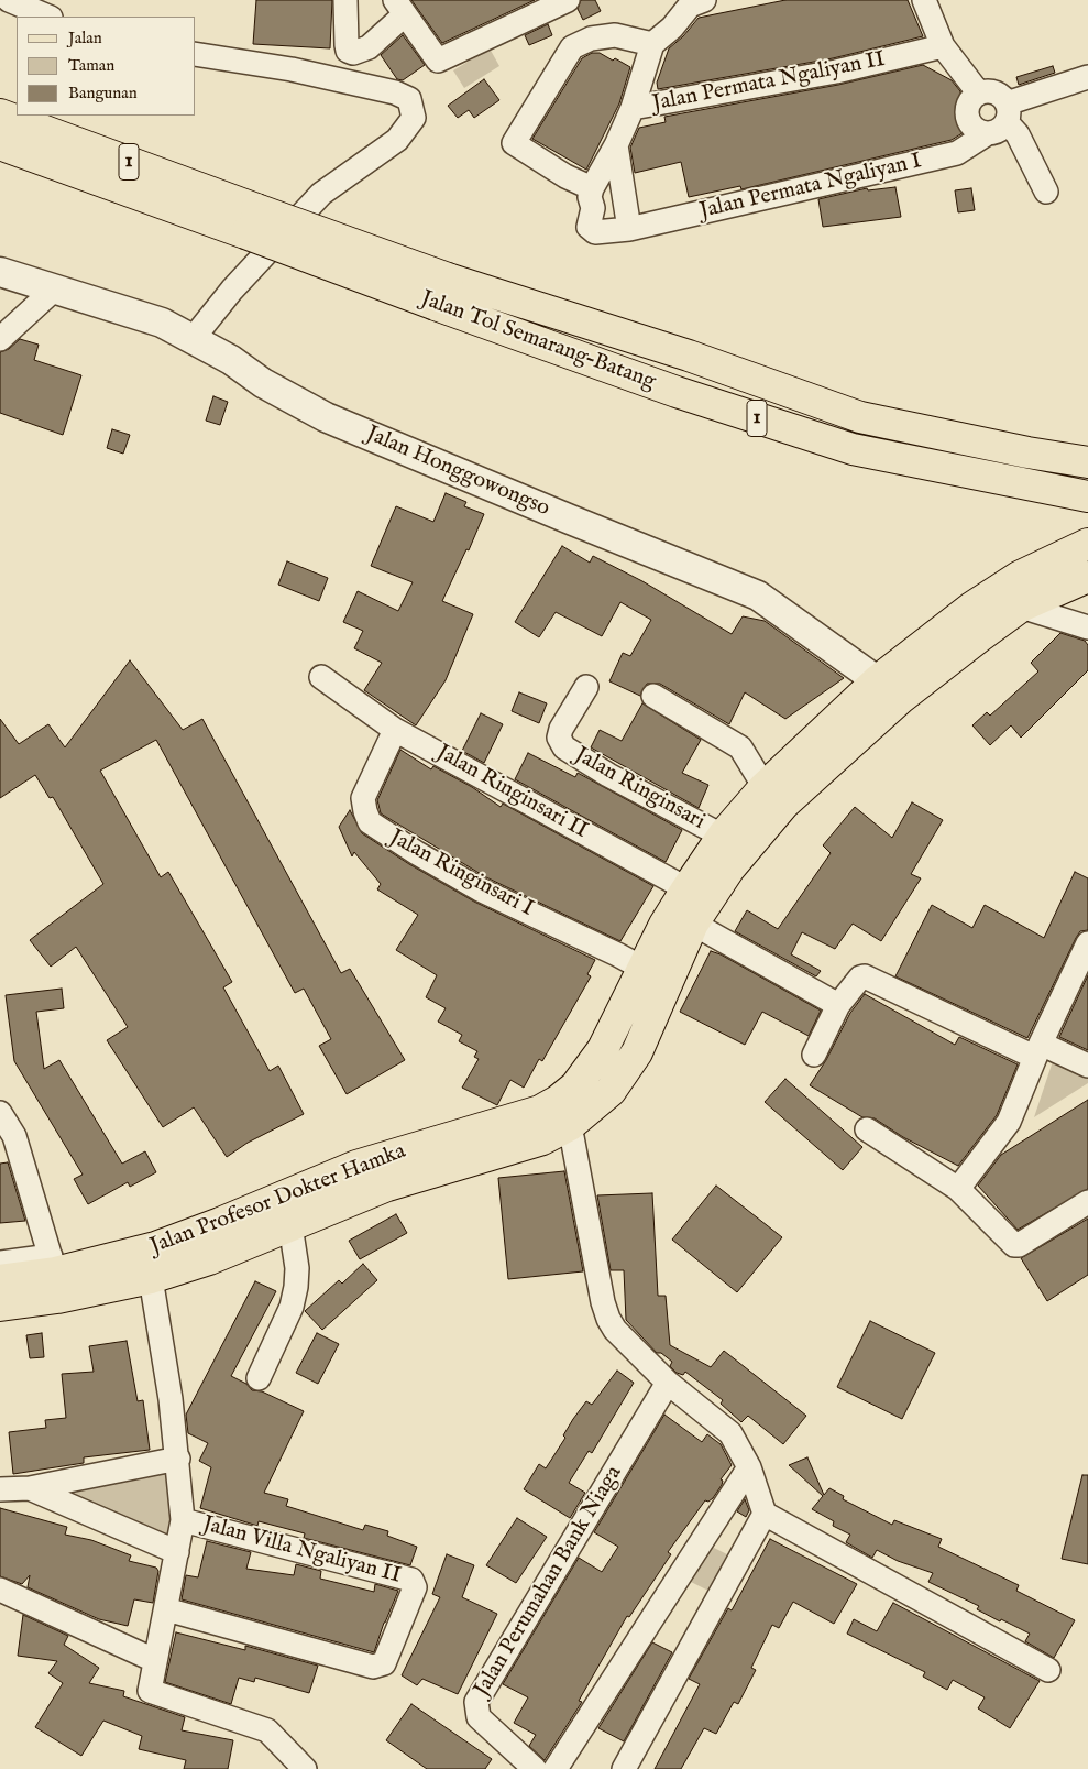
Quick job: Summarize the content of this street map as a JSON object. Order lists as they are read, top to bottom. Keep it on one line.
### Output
{"streets":{"main road":["1","Jalan Tol Semarang–Batang","Jalan Profesor Dokter Hamka"],"street":["Jalan Permata Ngaliyan II","Jalan Permata Ngaliyan I","Jalan Honggowongso","Jalan Ringinsari","Jalan Ringinsari II","Jalan Ringinsari I","Jalan Villa Ngaliyan II","Jalan Perumahan Bank Niaga"]},"crossings":[["Jalan Permata Ngaliyan II","Jalan Permata Ngaliyan I"],["Jalan Honggowongso","Jalan Profesor Dokter Hamka"],["Jalan Ringinsari","Jalan Profesor Dokter Hamka"],["Jalan Ringinsari II","Jalan Ringinsari I"],["Jalan Ringinsari II","Jalan Profesor Dokter Hamka"],["Jalan Ringinsari I","Jalan Profesor Dokter Hamka"]],"legend":["Jalan","Taman","Bangunan"]}
